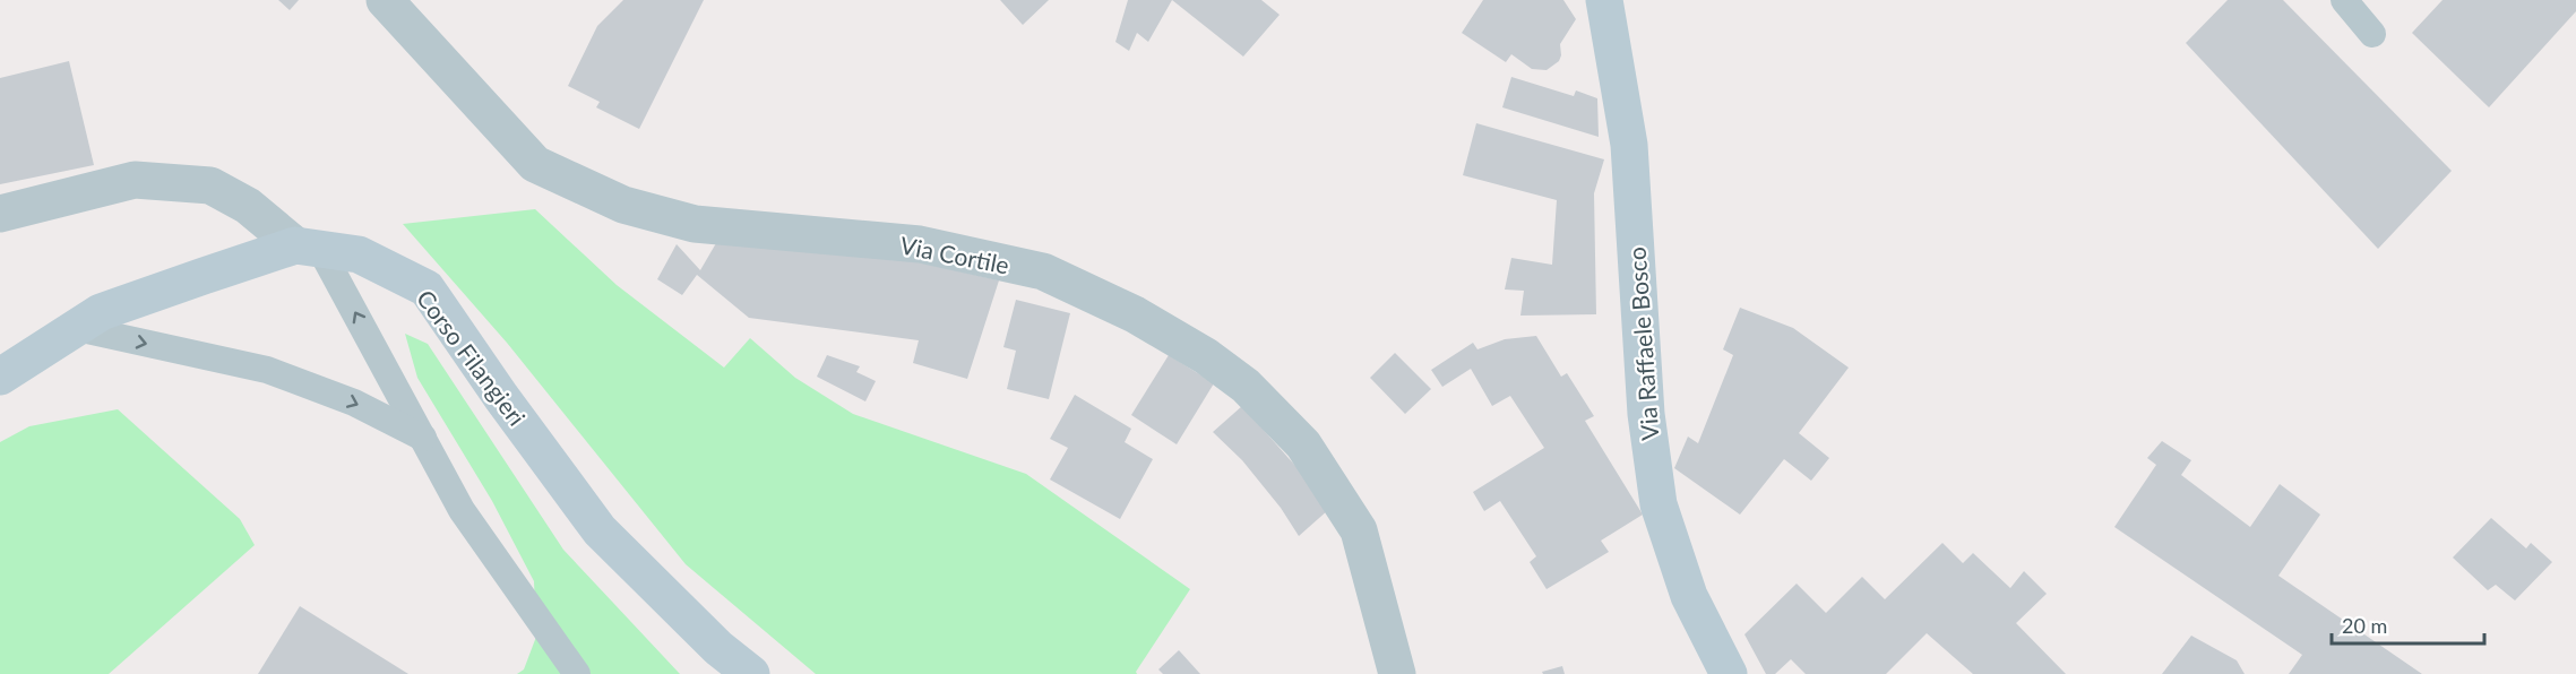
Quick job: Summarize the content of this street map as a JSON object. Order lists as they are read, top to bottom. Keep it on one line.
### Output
{"streets":{"street":["Via Cortile","Via Raffaele Bosco","Corso Filangieri"]},"scale_bar":"20 m"}
